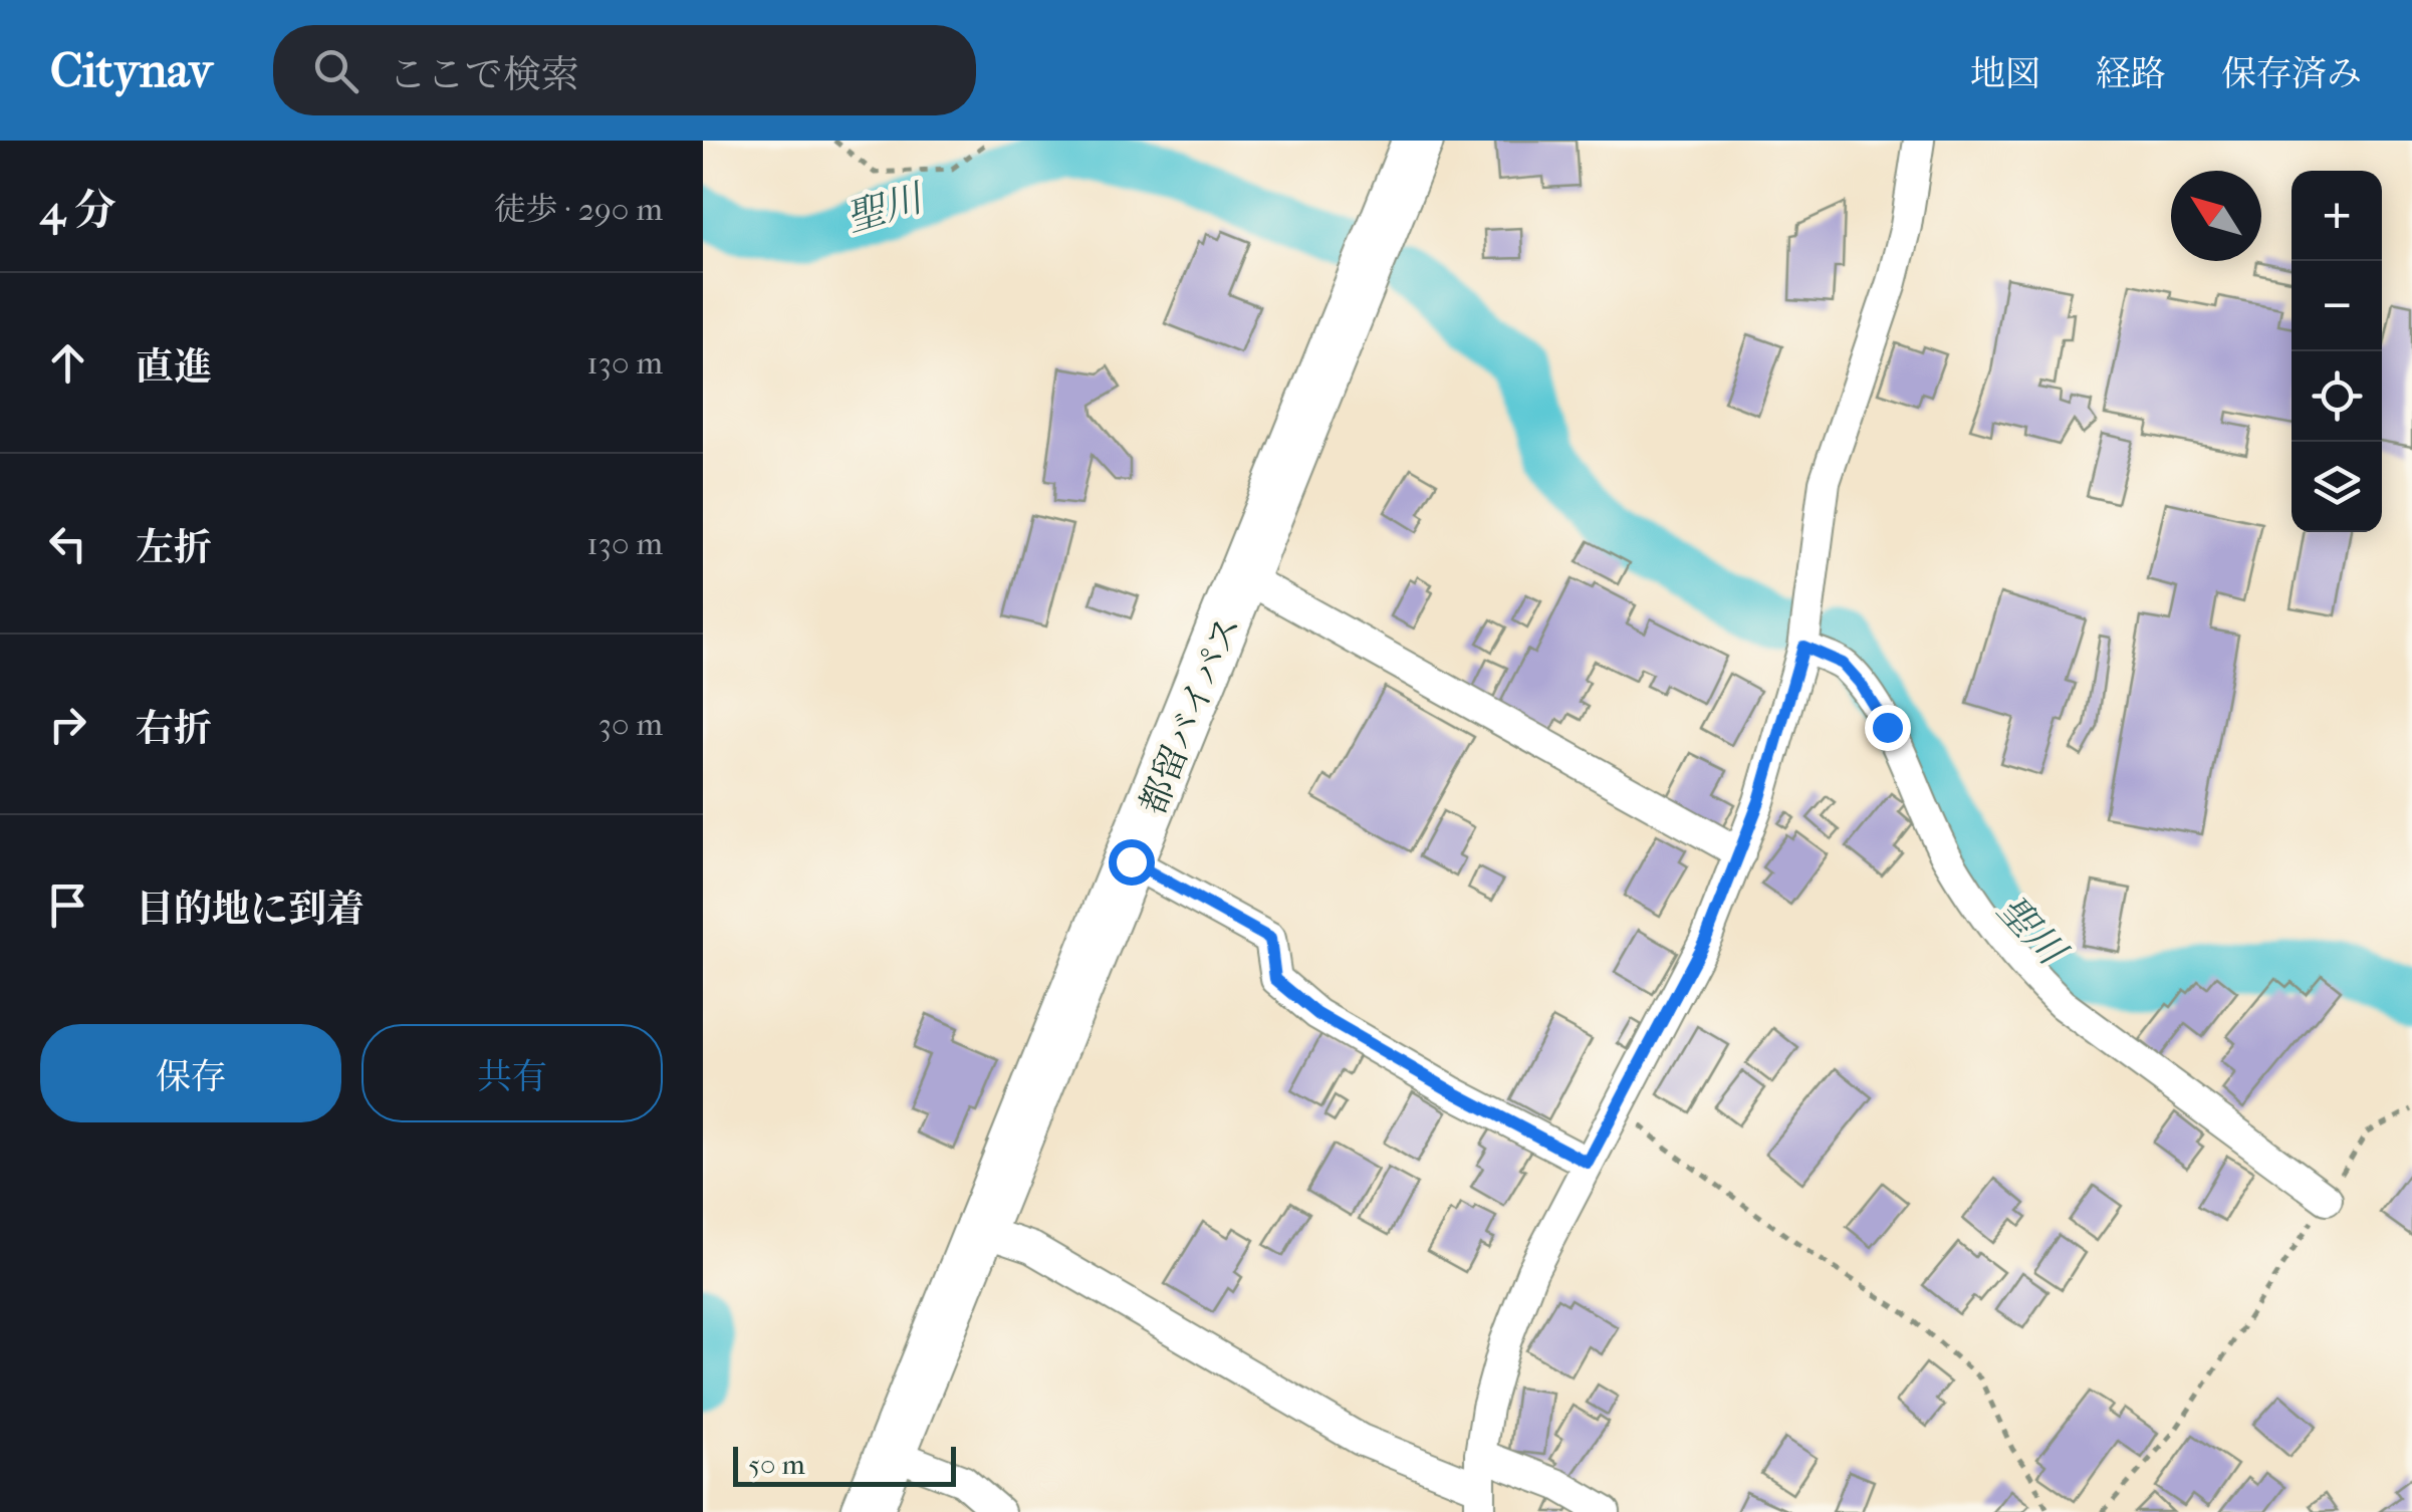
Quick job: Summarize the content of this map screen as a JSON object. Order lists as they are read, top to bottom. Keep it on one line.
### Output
{"streets":{"highway":["都留バイパス"]},"water":["聖川"],"scale_bar":"50 m","north":"top left","page":{"header":"Citynav","search":"ここで検索","nav":["地図","経路","保存済み"],"heading":["4 分","徒歩 · 290 m"],"map_buttons":["+","−"],"list":[["直進","130 m"],["左折","130 m"],["右折","30 m"],"目的地に到着"],"buttons":["保存","共有"],"scale":"50 m"}}
